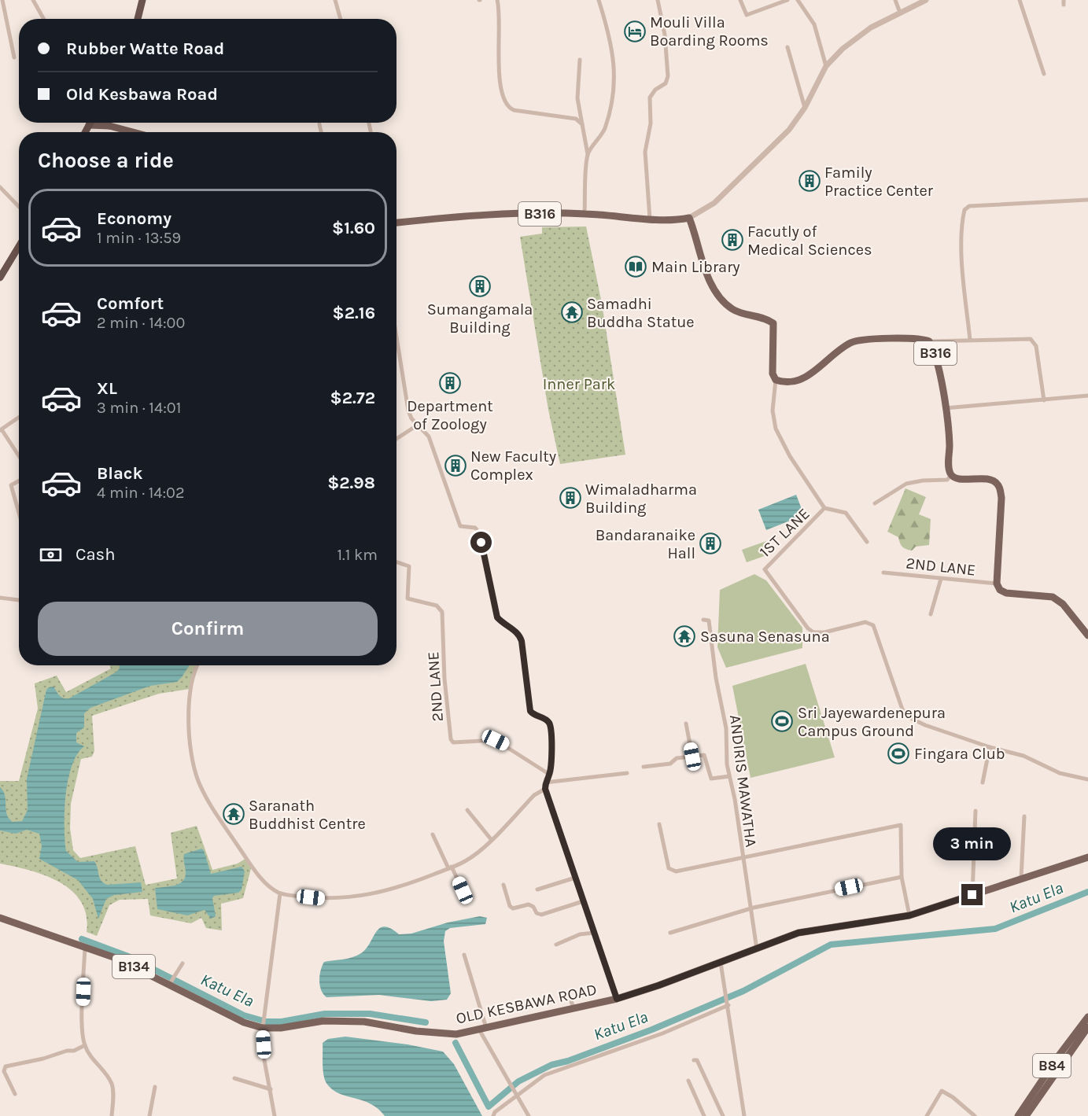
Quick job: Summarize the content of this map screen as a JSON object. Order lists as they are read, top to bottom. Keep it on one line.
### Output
{"streets":{"main road":["B316","B134","OLD KESBAWA ROAD","B84"],"street":["1ST LANE","2ND LANE","ANDIRIS MAWATHA"]},"crossings":[["B316","1ST LANE"],["ANDIRIS MAWATHA","OLD KESBAWA ROAD"]],"water":["Katu Ela"],"parks":["Inner Park"],"places":{"hotel":["Mouli Villa Boarding Rooms"],"building":["Family Practice Center","Facutly of Medical Sciences","Sumangamala Building","Department of Zoology","New Faculty Complex","Wimaladharma Building","Bandaranaike Hall"],"library":["Main Library"],"temple":["Samadhi Buddha Statue","Sasuna Senasuna","Saranath Buddhist Centre"],"sports":["Sri Jayewardenepura Campus Ground","Fingara Club"]},"page":{"banner":["Rubber Watte Road","Old Kesbawa Road"],"heading":"Choose a ride","list":[{"name":"Economy","note":"1 min · 13:59","value":"$1.60"},{"name":"Comfort","note":"2 min · 14:00","value":"$2.16"},{"name":"XL","note":"3 min · 14:01","value":"$2.72"},{"name":"Black","note":"4 min · 14:02","value":"$2.98"}],"pay":["Cash","1.1 km"],"buttons":"Confirm","bubble":"3 min"}}
